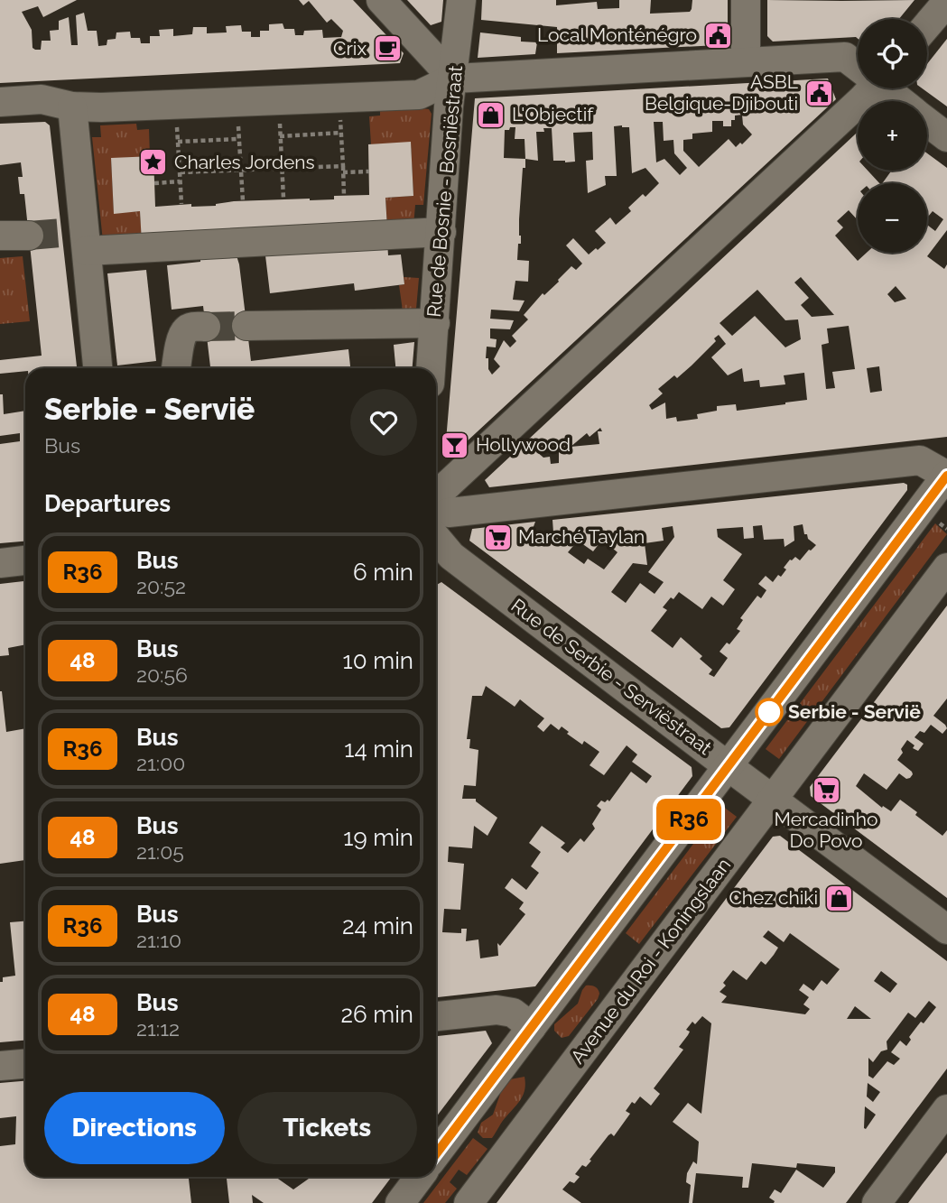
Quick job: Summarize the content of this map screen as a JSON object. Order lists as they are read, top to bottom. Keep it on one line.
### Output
{"streets":{"street":["Rue de Bosnie - Bosniëstraat","Rue de Serbie - Serviëstraat","Avenue du Roi - Koningslaan"]},"crossings":[["Rue de Serbie - Serviëstraat","Avenue du Roi - Koningslaan"]],"places":{"public building":["Local Monténégro","ASBL Belgique-Djibouti"],"cafe":["Crix"],"shop":["L'Objectif","Chez chiki"],"place":["Charles Jordens"],"bar":["Hollywood"],"supermarket":["Marché Taylan","Mercadinho Do Povo"],"other":["Serbie - Servië"]},"lines":["bus line R36"],"page":{"on_map":"R36","map_buttons":["+","−"],"heading":[["Serbie - Servië","Bus"],"Departures"],"list":[{"mark":"R36","name":"Bus","note":"20:52","value":"6 min"},{"mark":"48","name":"Bus","note":"20:56","value":"10 min"},{"mark":"R36","name":"Bus","note":"21:00","value":"14 min"},{"mark":"48","name":"Bus","note":"21:05","value":"19 min"},{"mark":"R36","name":"Bus","note":"21:10","value":"24 min"},{"mark":"48","name":"Bus","note":"21:12","value":"26 min"}],"buttons":["Directions","Tickets"]}}
